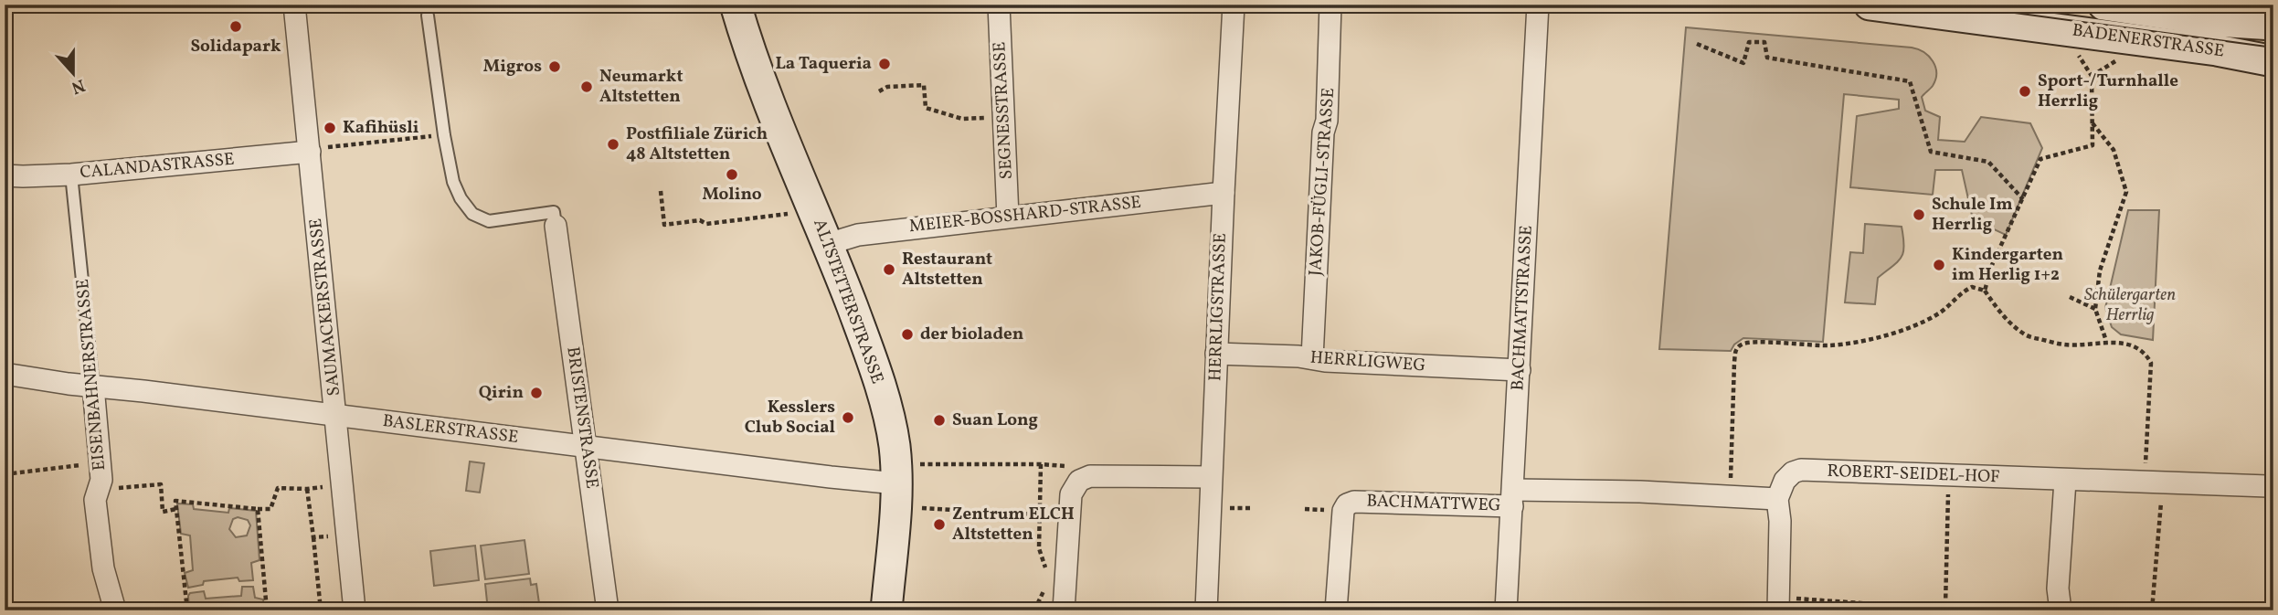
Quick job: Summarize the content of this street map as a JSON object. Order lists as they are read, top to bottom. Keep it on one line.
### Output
{"streets":{"street":["BADENERSTRASSE","SEGNESSTRASSE","CALANDASTRASSE","JAKOB-FÜGLI-STRASSE","MEIER-BOSSHARD-STRASSE","ALTSTETTERSTRASSE","SAUMACKERSTRASSE","HERRLIGSTRASSE","BACHMATTSTRASSE","HERRLIGWEG","EISENBAHNERSTRASSE","BRISTENSTRASSE","BASLERSTRASSE","ROBERT-SEIDEL-HOF","BACHMATTWEG"]},"crossings":[["SEGNESSTRASSE","MEIER-BOSSHARD-STRASSE"],["CALANDASTRASSE","SAUMACKERSTRASSE"],["CALANDASTRASSE","EISENBAHNERSTRASSE"],["JAKOB-FÜGLI-STRASSE","HERRLIGWEG"],["MEIER-BOSSHARD-STRASSE","ALTSTETTERSTRASSE"],["MEIER-BOSSHARD-STRASSE","HERRLIGSTRASSE"],["ALTSTETTERSTRASSE","BASLERSTRASSE"],["SAUMACKERSTRASSE","BASLERSTRASSE"],["HERRLIGSTRASSE","HERRLIGWEG"],["BACHMATTSTRASSE","HERRLIGWEG"],["BACHMATTSTRASSE","BACHMATTWEG"],["EISENBAHNERSTRASSE","BASLERSTRASSE"],["BRISTENSTRASSE","BASLERSTRASSE"]],"parks":["Schülergarten Herrlig"],"places":["Solidapark","La Taqueria","Migros","Neumarkt Altstetten","Sport-/Turnhalle Herrlig","Kafihüsli","Postfiliale Zürich 48 Altstetten","Molino","Schule Im Herrlig","Kindergarten im Herlig 1+2","Restaurant Altstetten","der bioladen","Qirin","Kesslers Club Social","Suan Long","Zentrum ELCH Altstetten"],"north":"bottom"}
